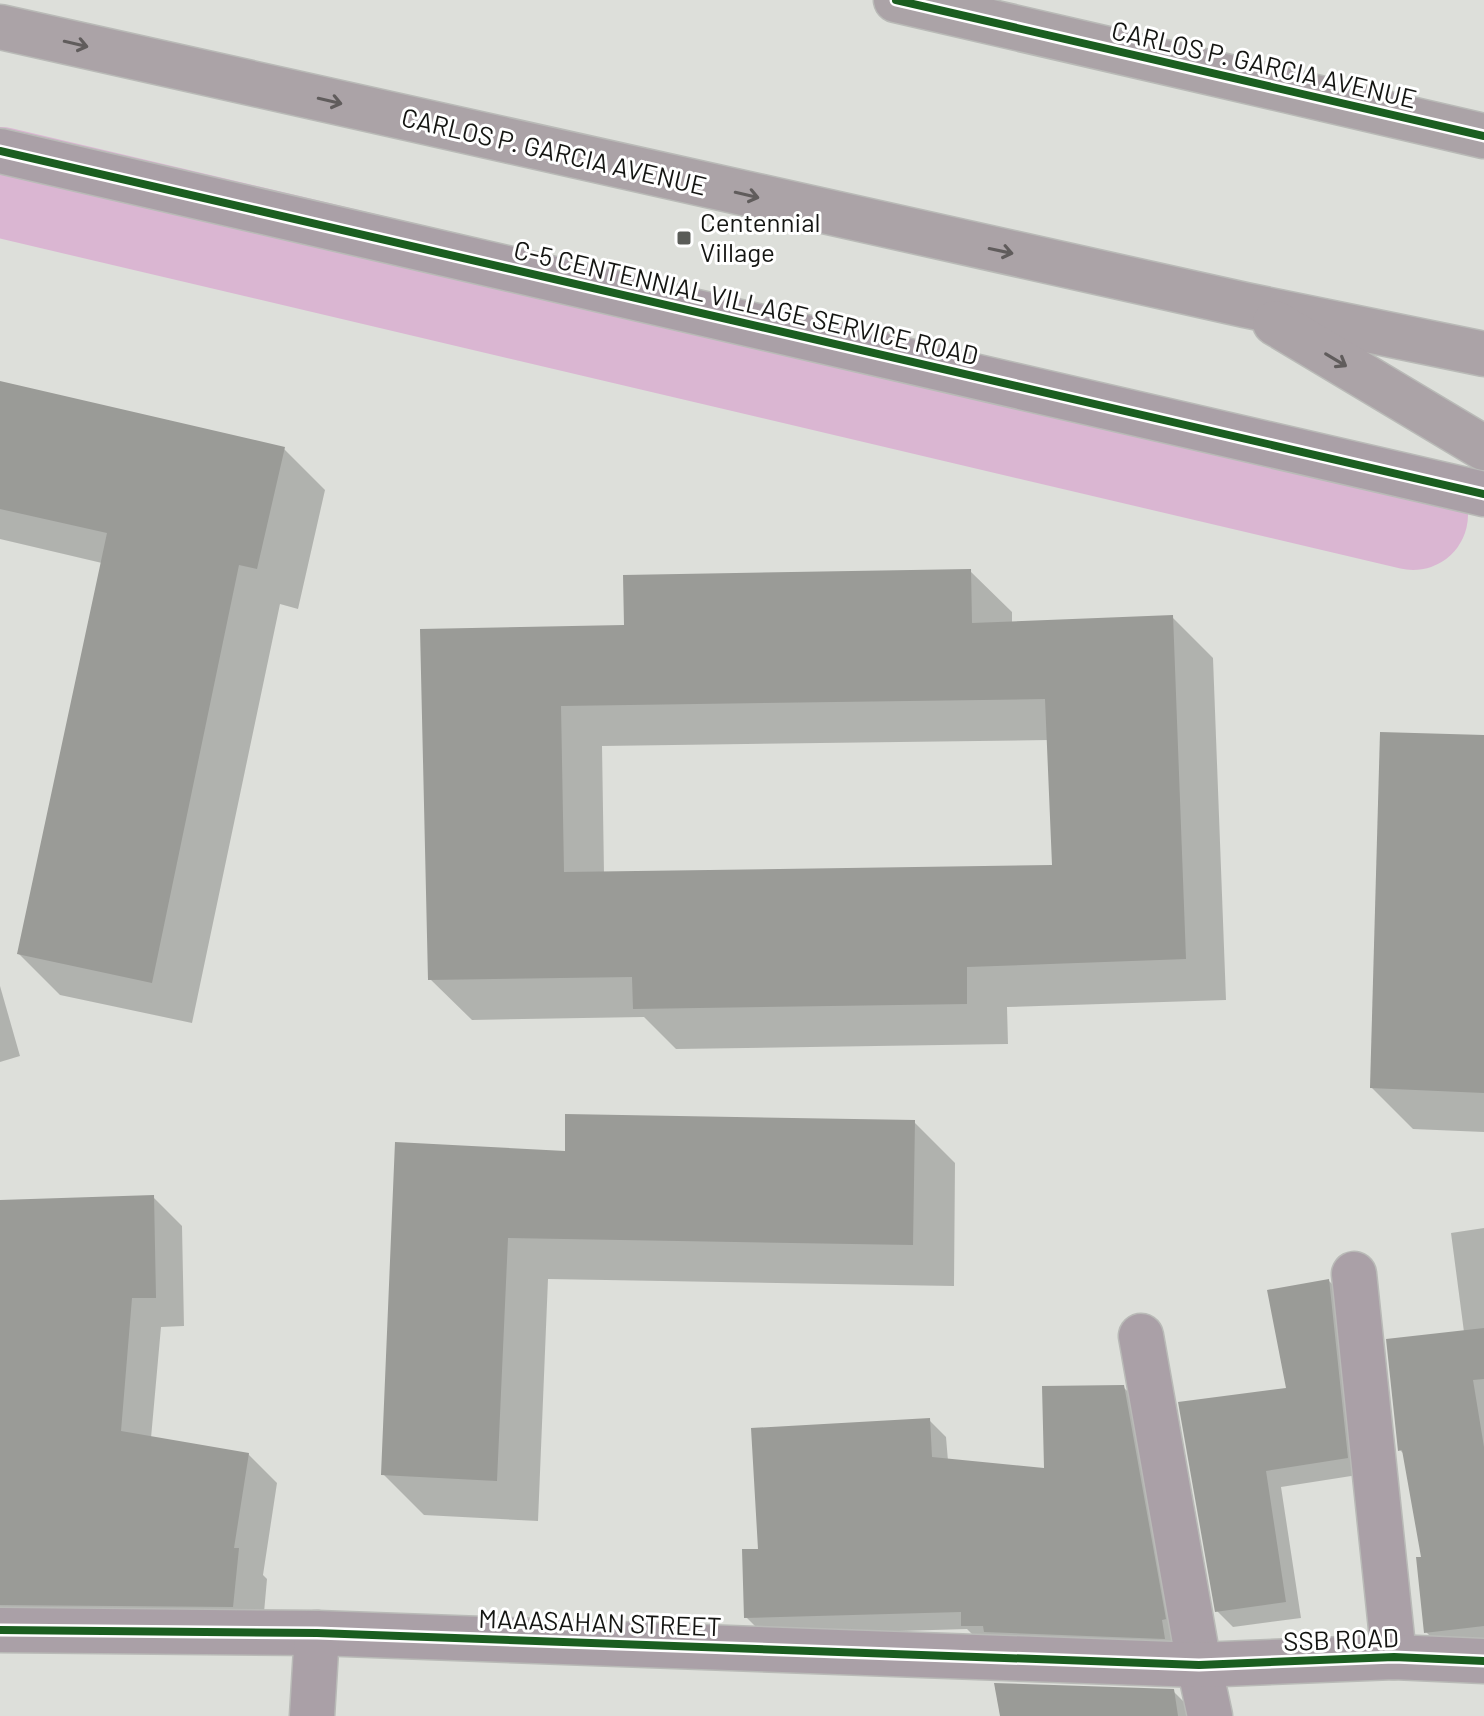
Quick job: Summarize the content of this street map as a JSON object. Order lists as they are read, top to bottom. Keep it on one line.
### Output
{"streets":{"main road":["CARLOS P. GARCIA AVENUE"],"street":["C-5 CENTENNIAL VILLAGE SERVICE ROAD","MAAASAHAN STREET","SSB ROAD"]},"crossings":[["MAAASAHAN STREET","SSB ROAD"]],"places":{"transit":["Centennial Village"]}}
